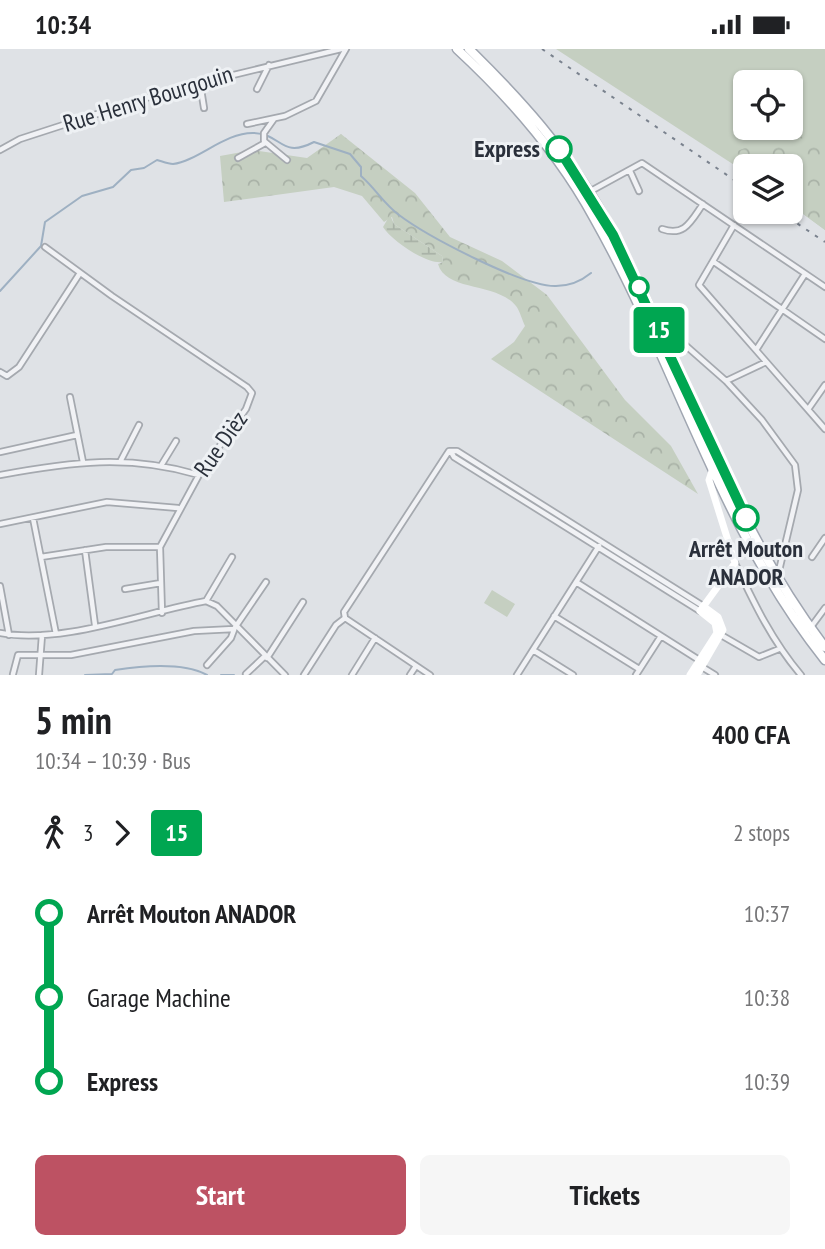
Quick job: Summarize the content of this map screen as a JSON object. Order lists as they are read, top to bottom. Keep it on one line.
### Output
{"streets":{"street":["Rue Henry Bourgouin","Rue Dièz"]},"places":["Express","Arrêt Mouton ANADOR"],"lines":["bus line 15"],"page":{"status":"10:34","on_map":"15","heading":["5 min","10:34 – 10:39 · Bus","400 CFA"],"legs":["3","15","2 stops"],"list":[{"name":"Arrêt Mouton ANADOR","value":"10:37"},{"name":"Garage Machine","value":"10:38"},{"name":"Express","value":"10:39"}],"buttons":["Start","Tickets"]}}
